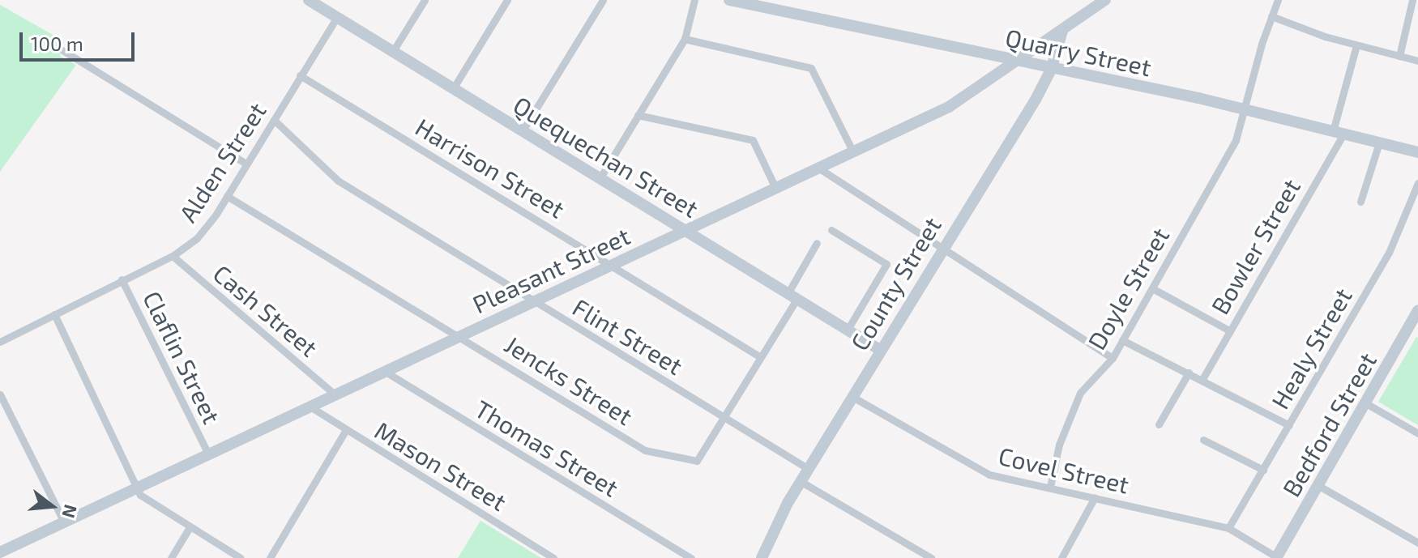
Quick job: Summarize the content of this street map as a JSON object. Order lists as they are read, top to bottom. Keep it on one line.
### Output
{"streets":{"main road":["Quarry Street","Quequechan Street","Pleasant Street","County Street","Bedford Street"],"street":["Alden Street","Harrison Street","Bowler Street","Doyle Street","Cash Street","Flint Street","Healy Street","Claflin Street","Jencks Street","Thomas Street","Mason Street","Covel Street"]},"crossings":[["Quarry Street","Bowler Street"],["Quarry Street","Pleasant Street"],["Quarry Street","County Street"],["Quarry Street","Doyle Street"],["Quequechan Street","Alden Street"],["Quequechan Street","Pleasant Street"],["Quequechan Street","County Street"],["Alden Street","Harrison Street"],["Alden Street","Cash Street"],["Alden Street","Flint Street"],["Alden Street","Claflin Street"],["Alden Street","Jencks Street"],["Harrison Street","Pleasant Street"],["Pleasant Street","County Street"],["Pleasant Street","Cash Street"],["Pleasant Street","Flint Street"],["Pleasant Street","Claflin Street"],["Pleasant Street","Jencks Street"],["Pleasant Street","Thomas Street"],["Pleasant Street","Mason Street"],["County Street","Flint Street"],["County Street","Covel Street"],["Doyle Street","Covel Street"],["Flint Street","Jencks Street"],["Healy Street","Covel Street"],["Bedford Street","Covel Street"]],"scale_bar":"100 m","north":"right"}
